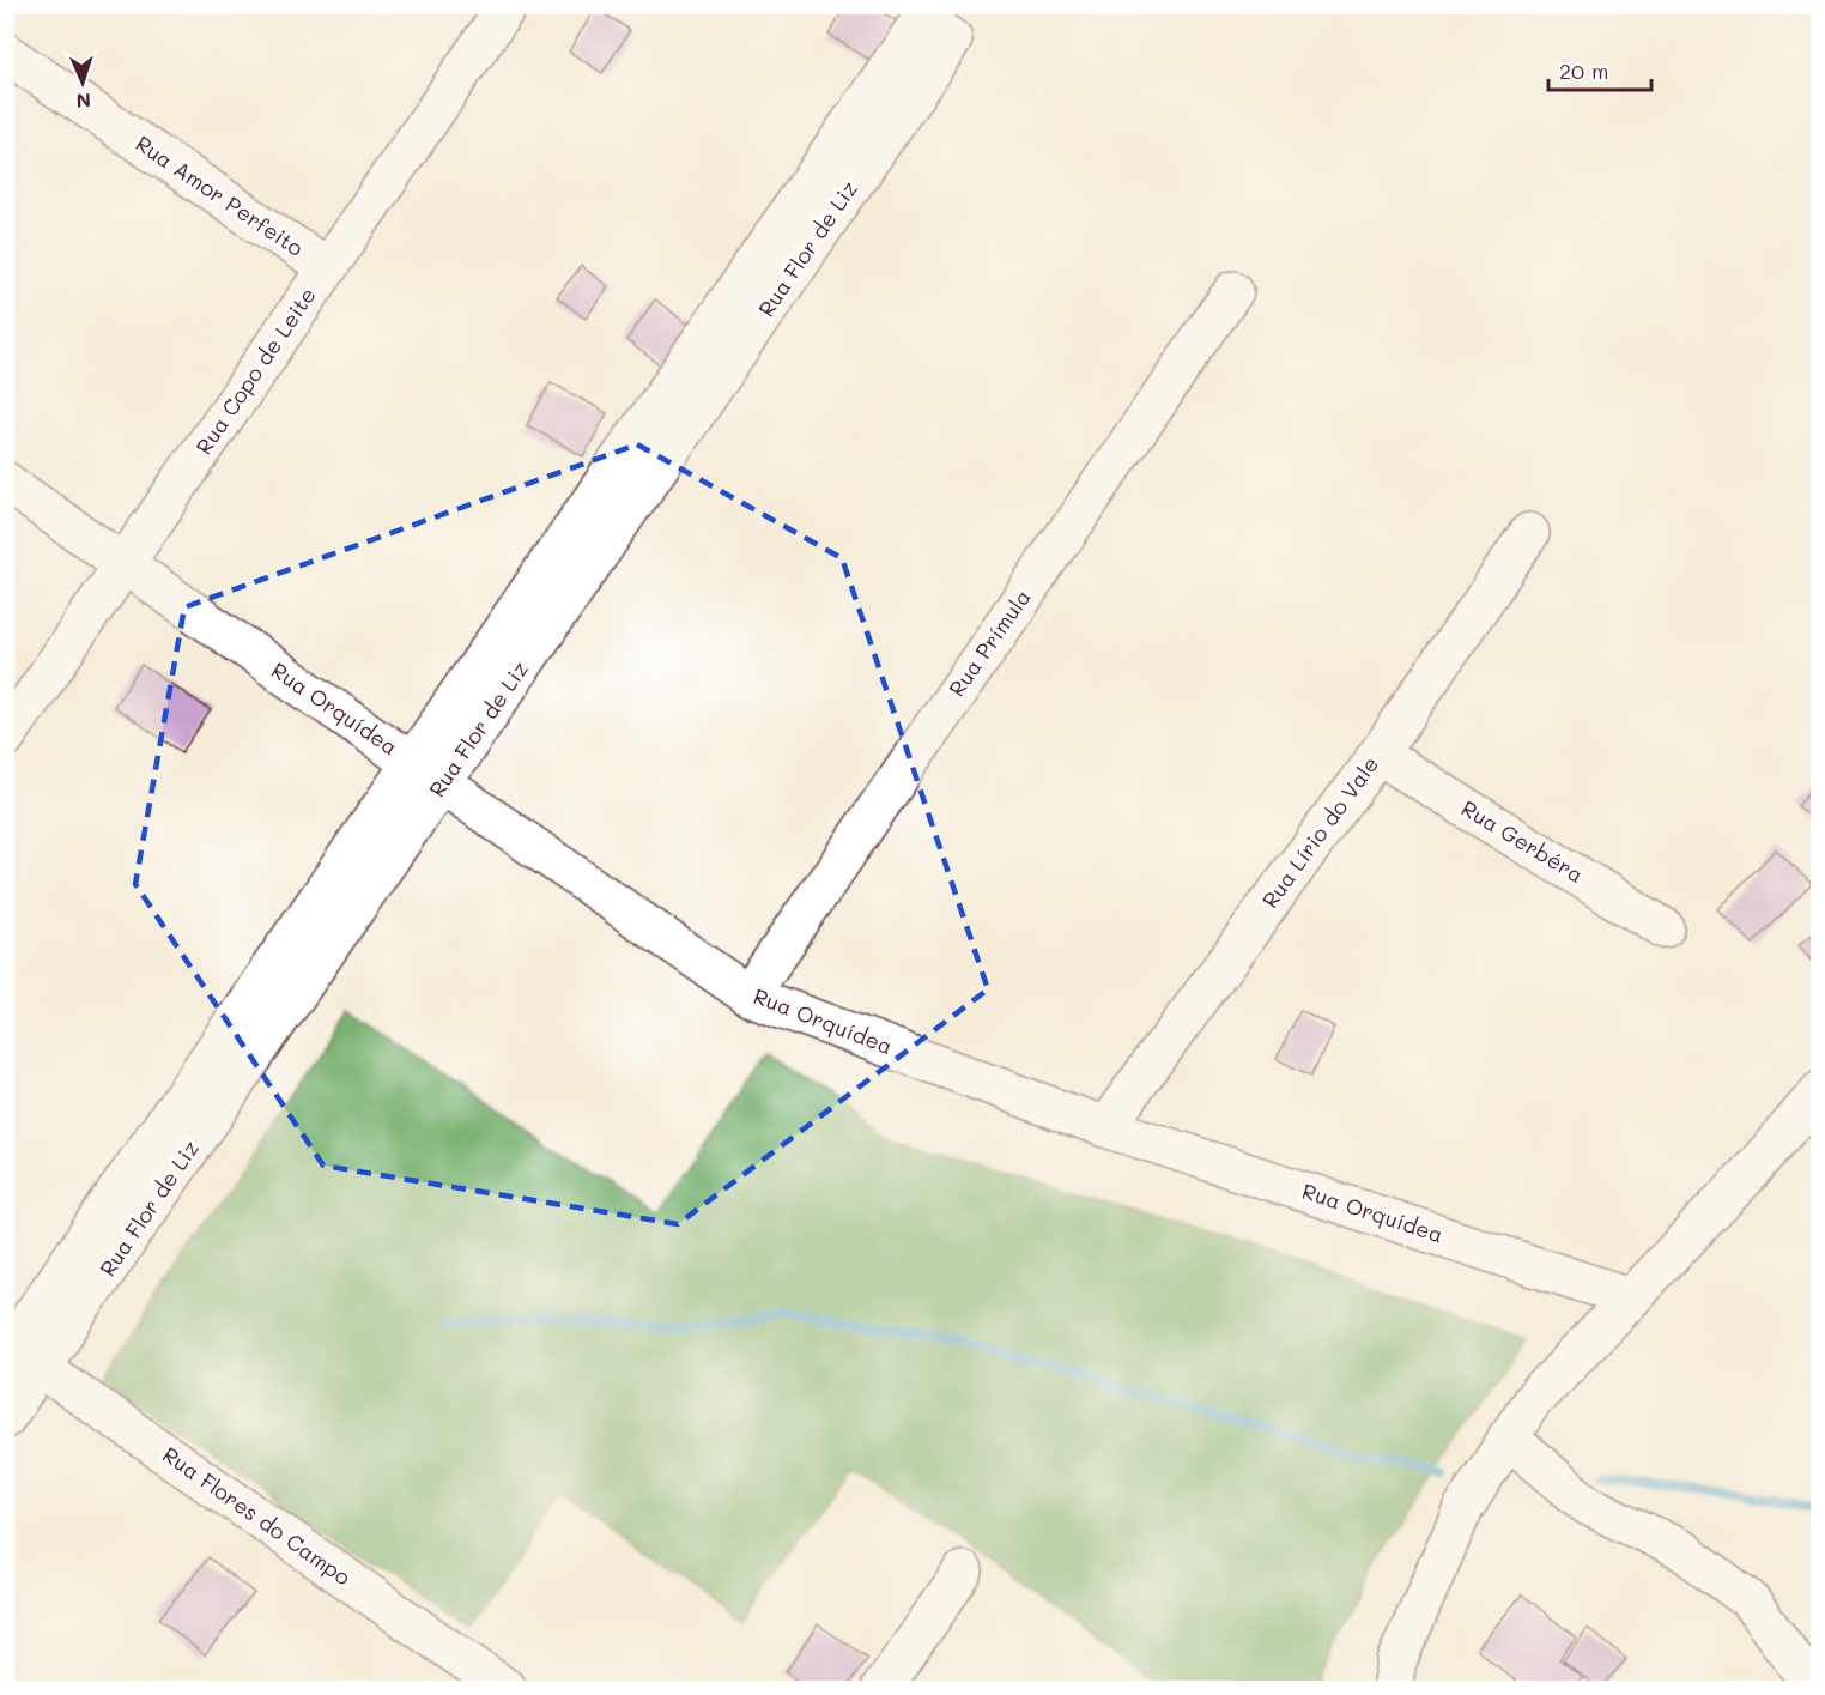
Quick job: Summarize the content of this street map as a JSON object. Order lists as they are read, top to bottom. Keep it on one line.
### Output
{"streets":{"street":["Rua Amor Perfeito","Rua Flor de Liz","Rua Copo de Leite","Rua Prímula","Rua Orquídea","Rua Lírio do Vale","Rua Gerbéra","Rua Flores do Campo"]},"crossings":[["Rua Amor Perfeito","Rua Copo de Leite"],["Rua Flor de Liz","Rua Orquídea"],["Rua Flor de Liz","Rua Flores do Campo"],["Rua Copo de Leite","Rua Orquídea"],["Rua Prímula","Rua Orquídea"],["Rua Orquídea","Rua Lírio do Vale"],["Rua Lírio do Vale","Rua Gerbéra"]],"scale_bar":"20 m","north":"bottom"}
